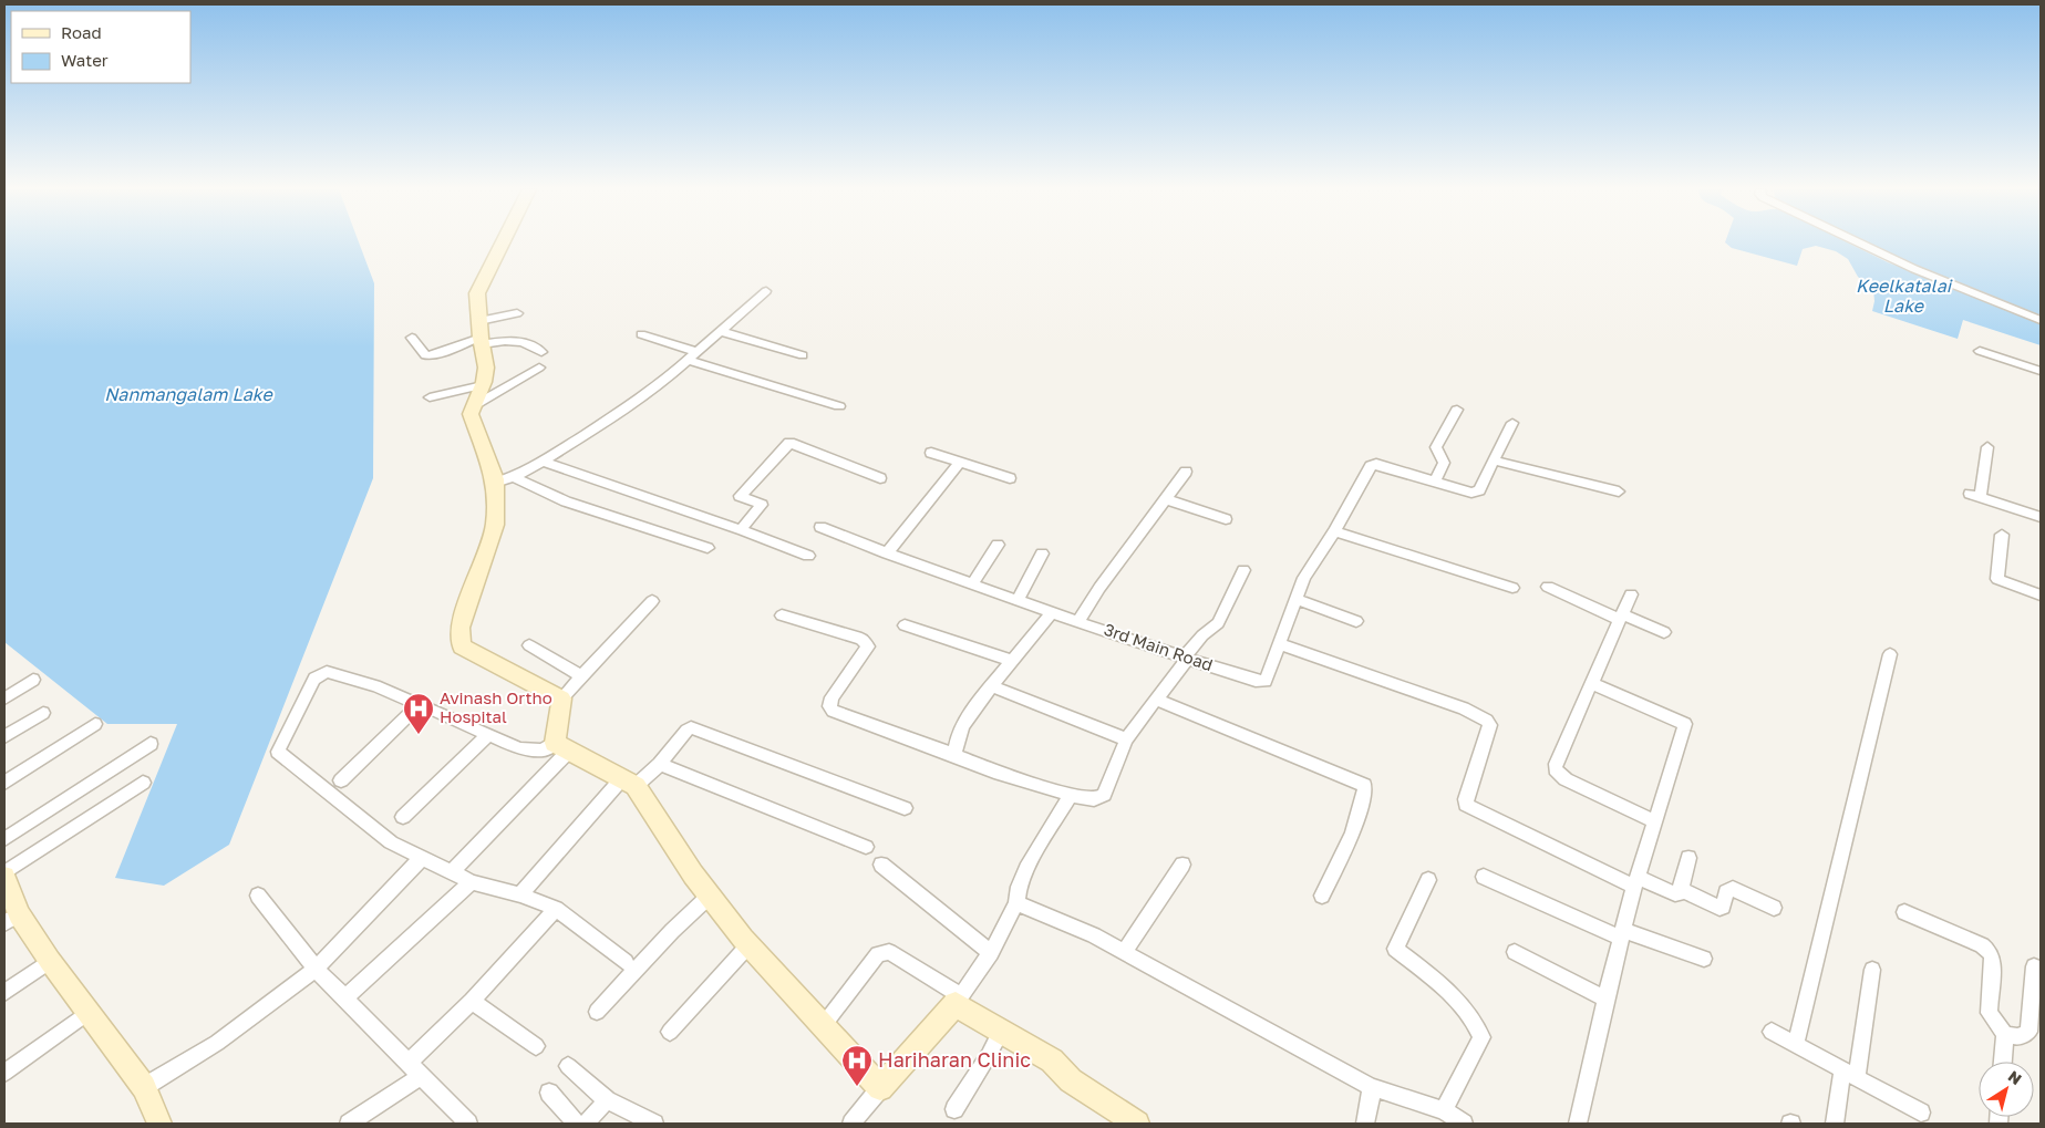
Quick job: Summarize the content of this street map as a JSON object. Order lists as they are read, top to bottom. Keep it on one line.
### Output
{"streets":{"street":["3rd Main Road"]},"water":["Keelkatalai Lake","Nanmangalam Lake"],"places":{"hospital":["Avinash Ortho Hospital","Hariharan Clinic"]},"legend":["Road","Water"],"north":"top right"}
